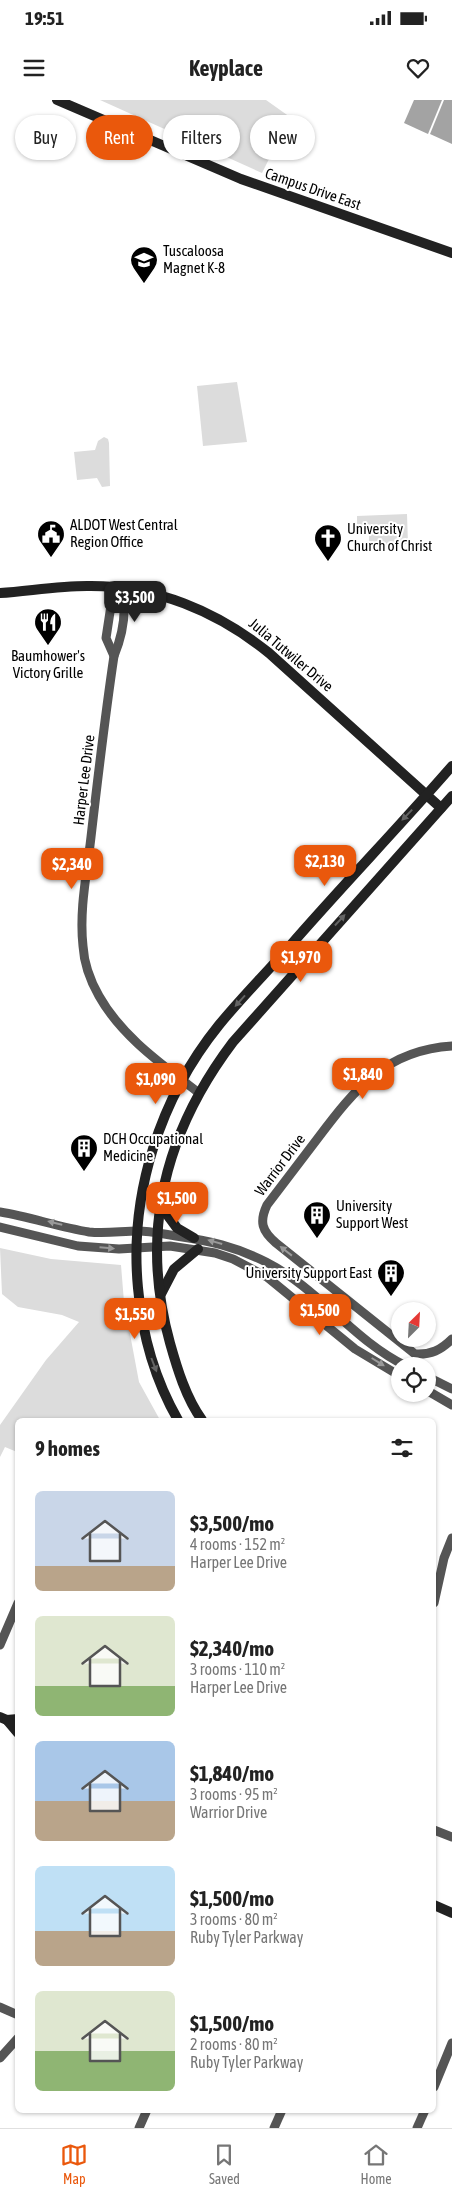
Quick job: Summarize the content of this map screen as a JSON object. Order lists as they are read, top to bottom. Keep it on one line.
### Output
{"streets":{"street":["Campus Drive East","Julia Tutwiler Drive","Harper Lee Drive","Warrior Drive"]},"crossings":[["Julia Tutwiler Drive","Harper Lee Drive"]],"places":{"school or university":["Tuscaloosa Magnet K-8"],"public building":["ALDOT West Central Region Office"],"church":["University Church of Christ"],"restaurant":["Baumhower's Victory Grille"],"building":["DCH Occupational Medicine","University Support West","University Support East"]},"north":"top right","page":{"status":"19:51","header":"Keyplace","chip":["Buy","Rent","Filters","New"],"price":["$3,500","$2,130","$2,340","$1,970","$1,840","$1,090","$1,500","$1,500","$1,550"],"heading":"9 homes","list":[{"name":"$3,500/mo","note":"4 rooms · 152 m² · Harper Lee Drive"},{"name":"$2,340/mo","note":"3 rooms · 110 m² · Harper Lee Drive"},{"name":"$1,840/mo","note":"3 rooms · 95 m² · Warrior Drive"},{"name":"$1,500/mo","note":"3 rooms · 80 m² · Ruby Tyler Parkway"},{"name":"$1,500/mo","note":"2 rooms · 80 m² · Ruby Tyler Parkway"}],"tabs":["Map","Saved","Home"]}}
